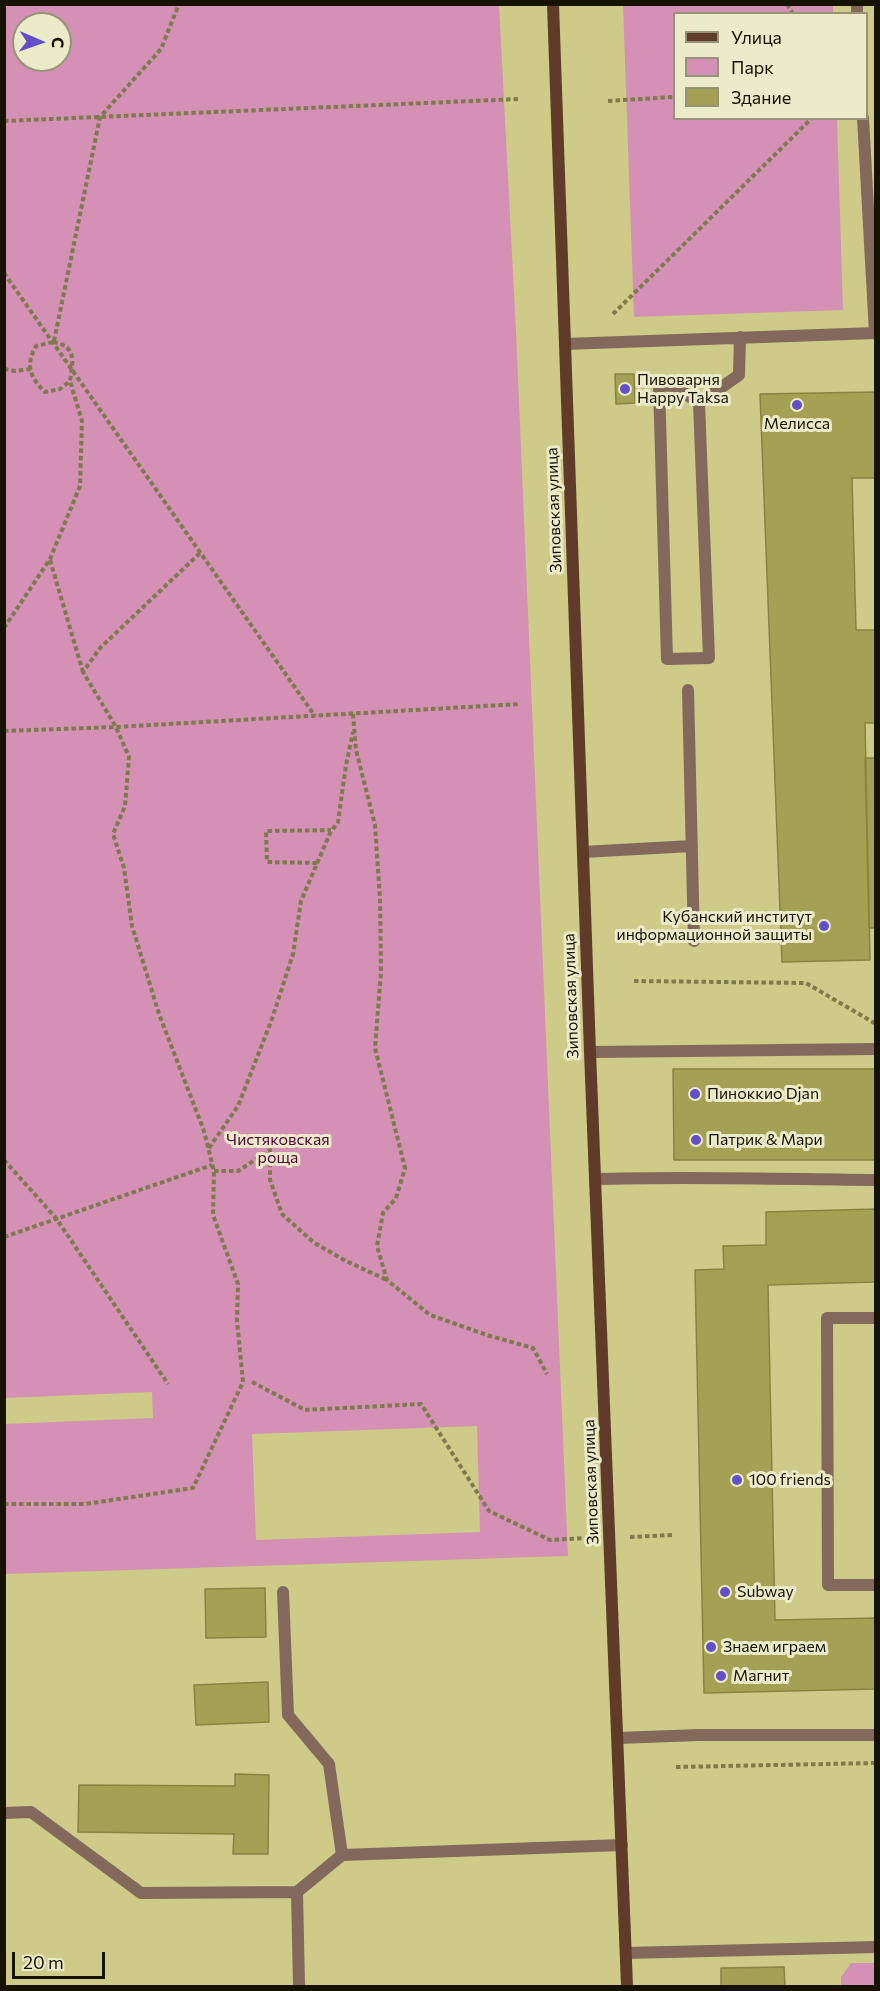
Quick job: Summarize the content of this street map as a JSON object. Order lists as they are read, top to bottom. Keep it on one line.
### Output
{"streets":{"street":["Зиповская улица"]},"parks":["Чистяковская роща"],"places":["Пивоварня Happy Taksa","Мелисса","Кубанский институт информационной защиты","Пиноккио Djan","Патрик & Мари","100 friends","Subway","Знаем играем","Магнит"],"legend":["Улица","Парк","Здание"],"scale_bar":"20 m","north":"right"}
